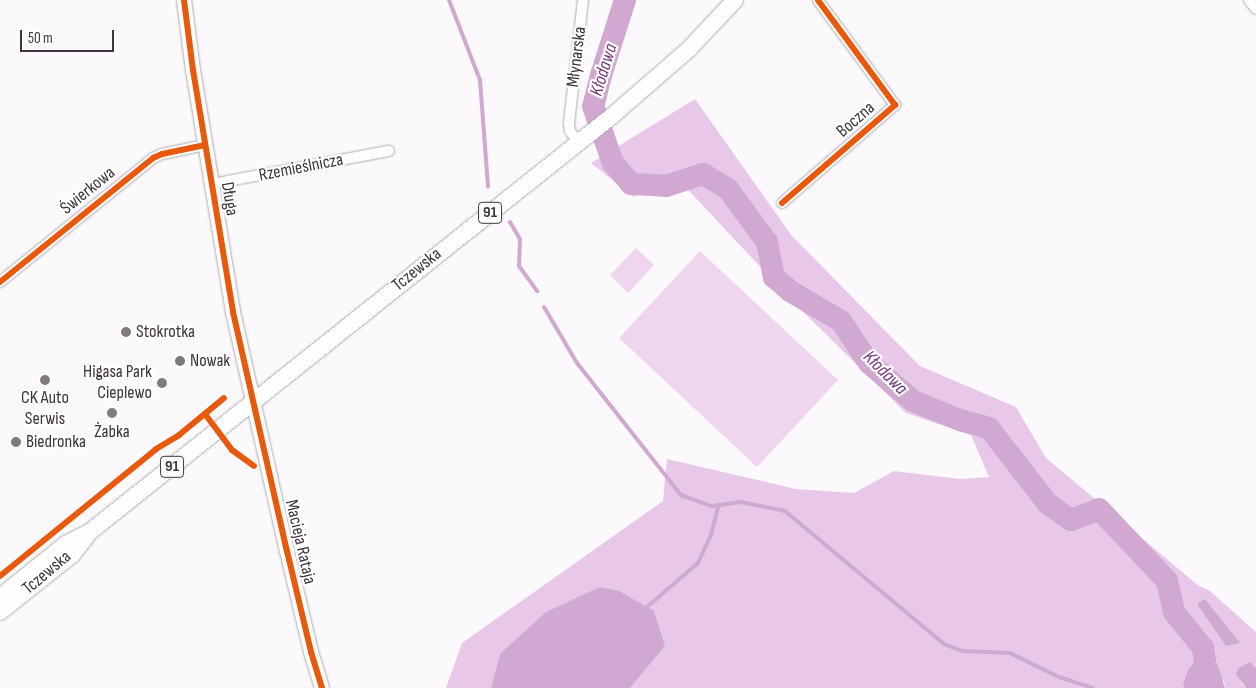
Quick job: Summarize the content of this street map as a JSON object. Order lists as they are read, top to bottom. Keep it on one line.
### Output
{"streets":{"main road":["91","Tczewska"],"street":["Młynarska","Boczna","Rzemieślnicza","Świerkowa","Długa","Macieja Rataja"]},"crossings":[["Młynarska","Tczewska"],["Rzemieślnicza","Długa"],["Świerkowa","Długa"],["Długa","Tczewska"],["Długa","Macieja Rataja"],["Tczewska","Macieja Rataja"]],"water":["Kłodawa"],"places":["Stokrotka","Nowak","CK Auto Serwis","Higasa Park Cieplewo","Żabka","Biedronka"],"scale_bar":"50 m"}
